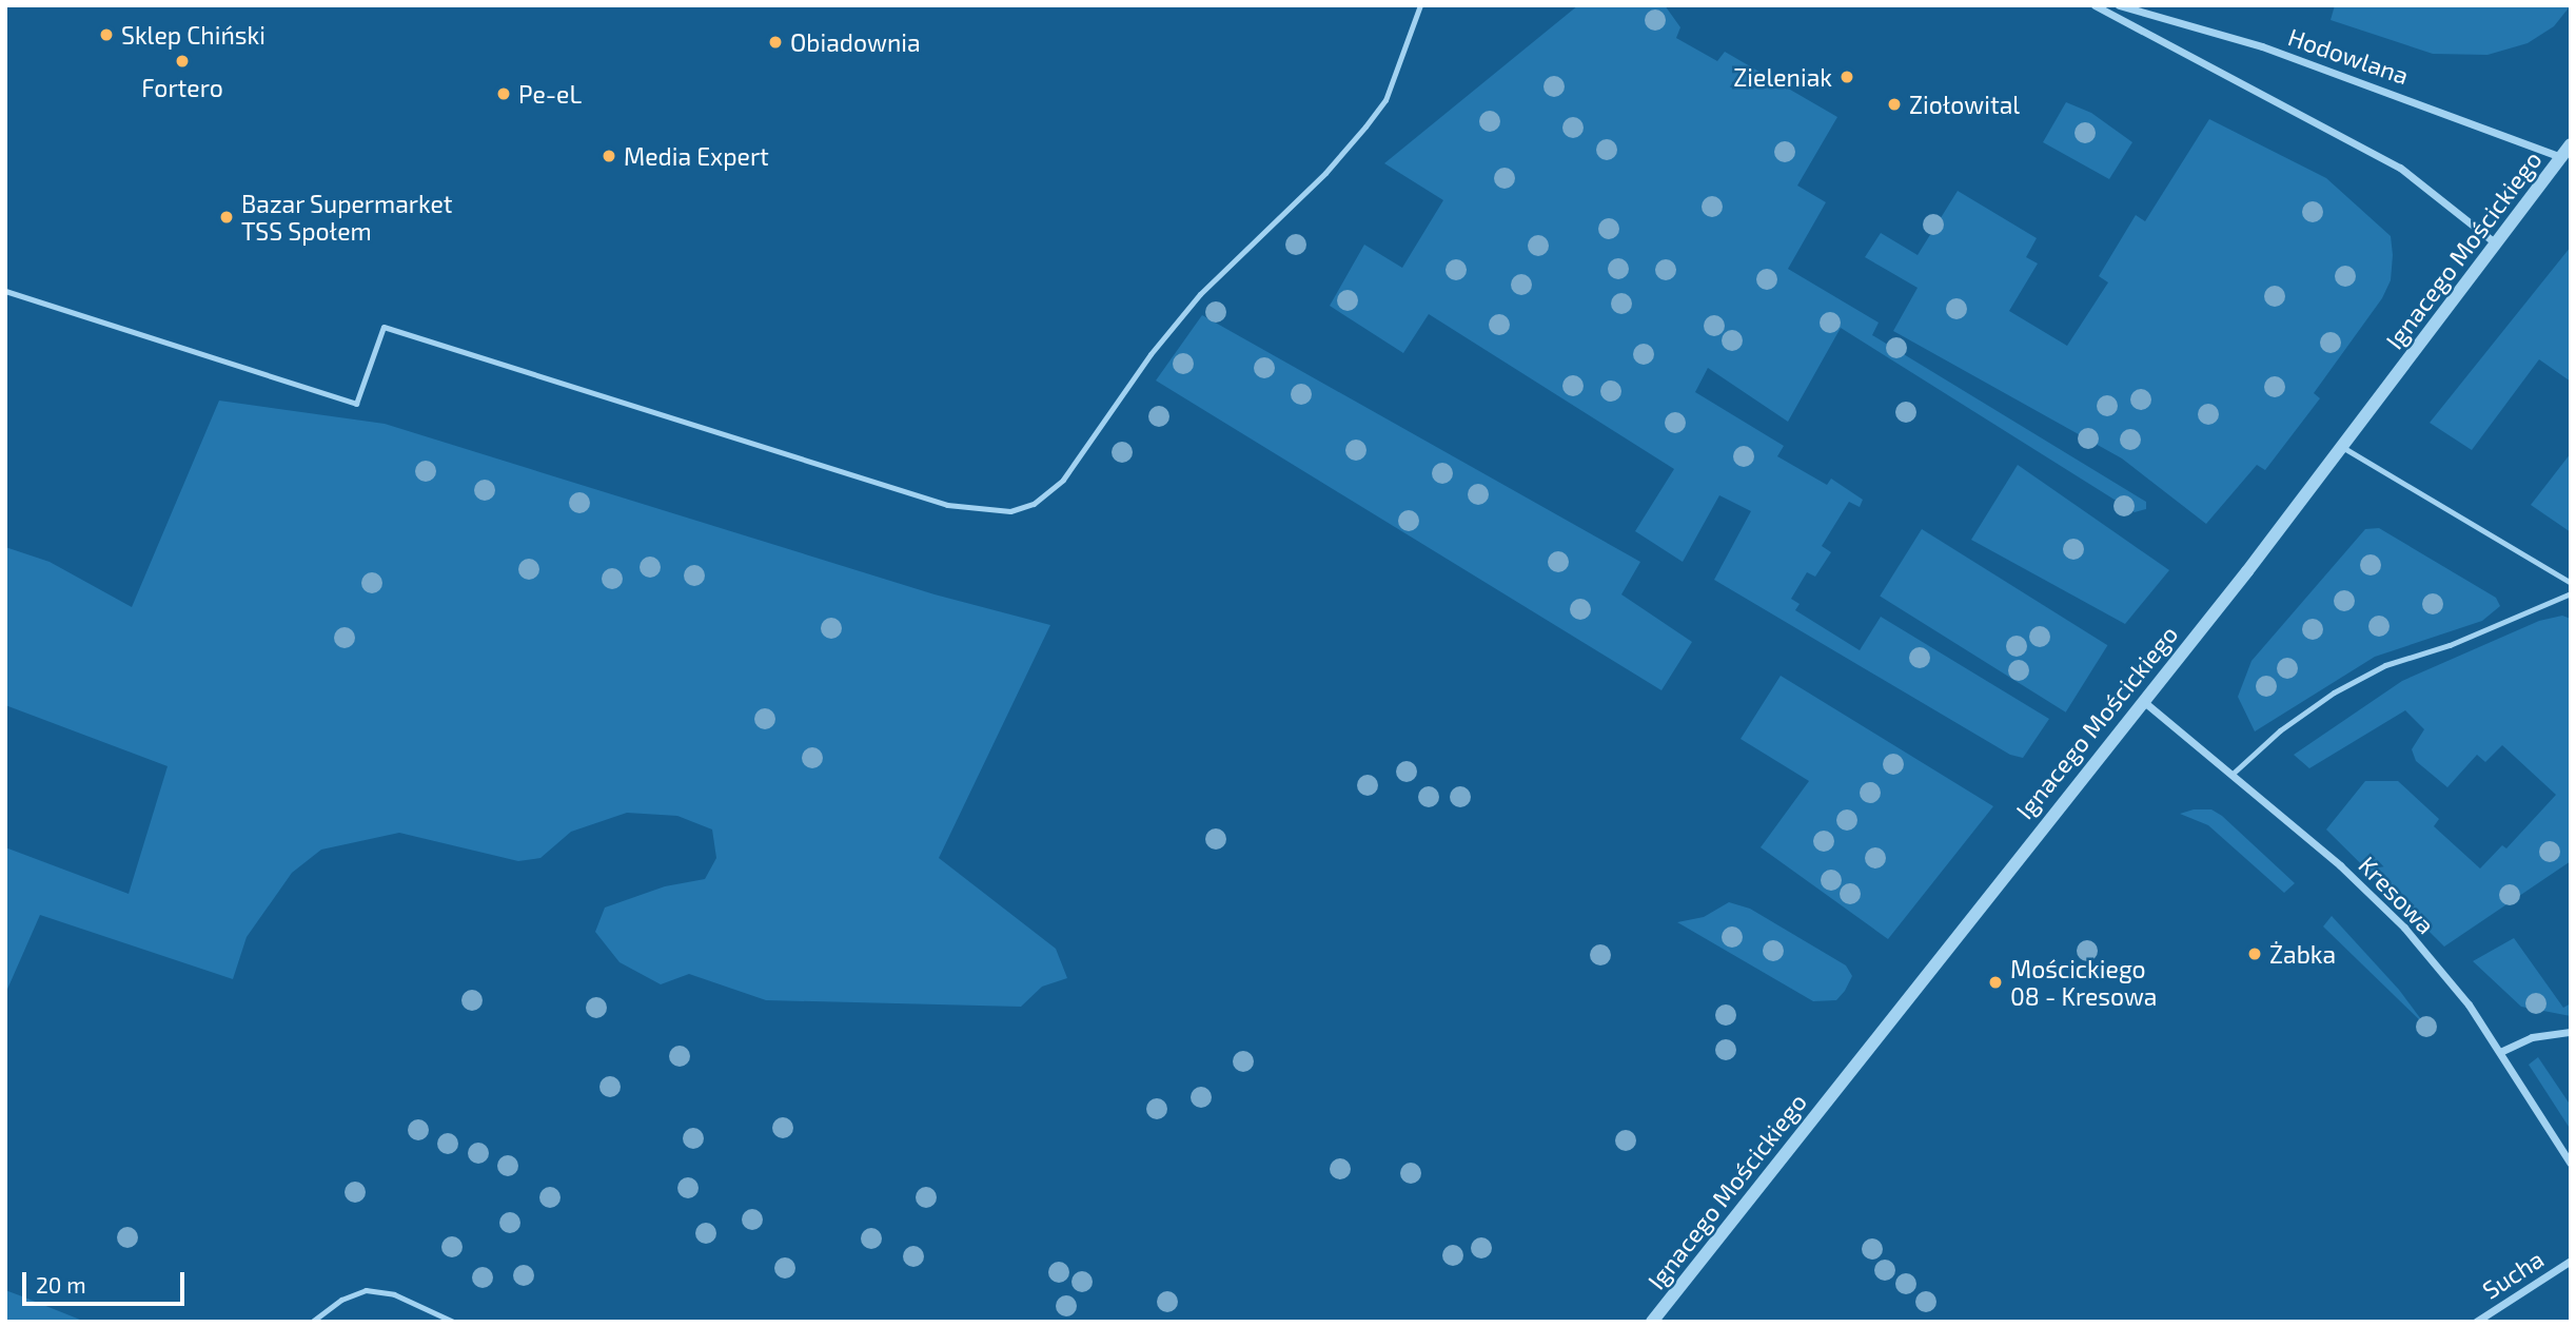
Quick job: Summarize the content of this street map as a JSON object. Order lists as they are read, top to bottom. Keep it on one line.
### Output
{"streets":{"street":["Hodowlana","Ignacego Mościckiego","Kresowa","Sucha"]},"crossings":[["Hodowlana","Ignacego Mościckiego"],["Ignacego Mościckiego","Kresowa"]],"places":["Sklep Chiński","Obiadownia","Fortero","Zieleniak","Pe-eL","Ziołowital","Media Expert","Bazar Supermarket TSS Społem","Żabka","Mościckiego 08 - Kresowa"],"scale_bar":"20 m"}
